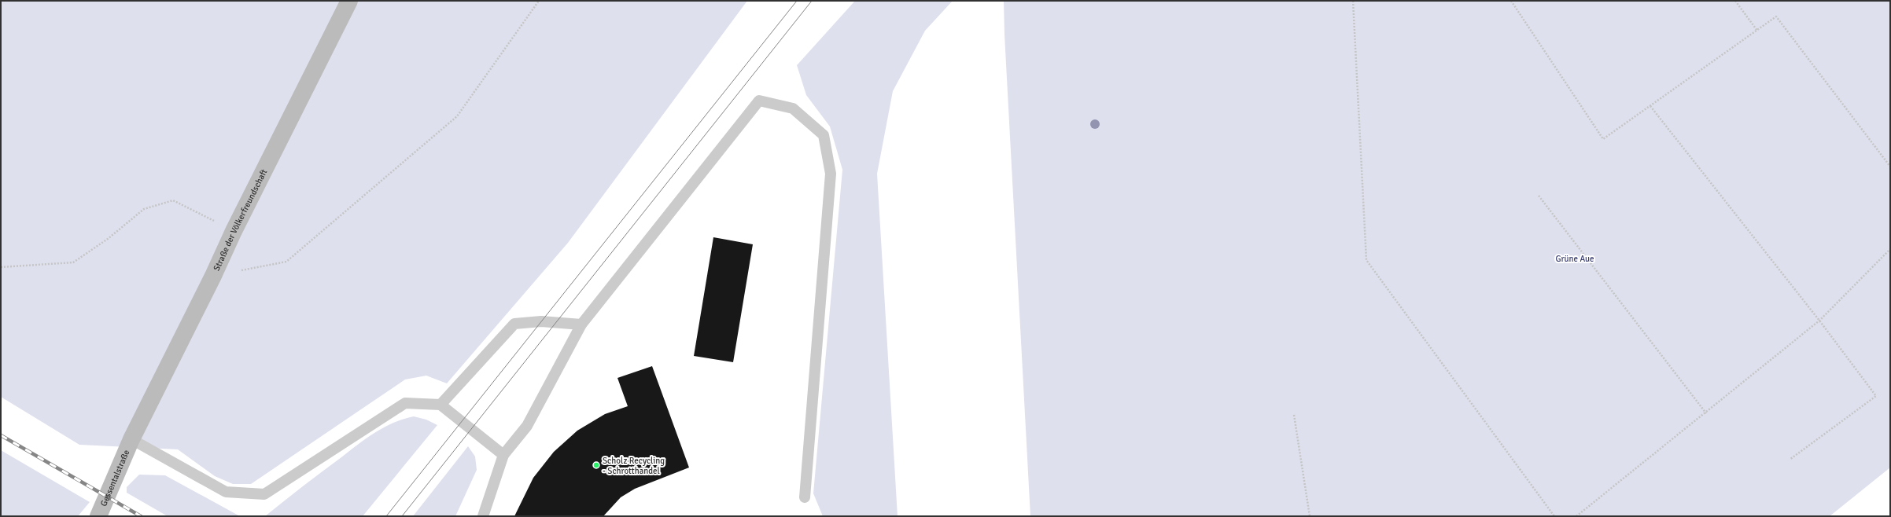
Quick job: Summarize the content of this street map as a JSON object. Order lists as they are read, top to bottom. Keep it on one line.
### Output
{"streets":{"main road":["Straße der Völkerfreundschaft","Gessentalstraße"]},"crossings":[["Straße der Völkerfreundschaft","Gessentalstraße"]],"parks":["Grüne Aue"],"places":["Scholz Recycling - Schrotthandel"]}
